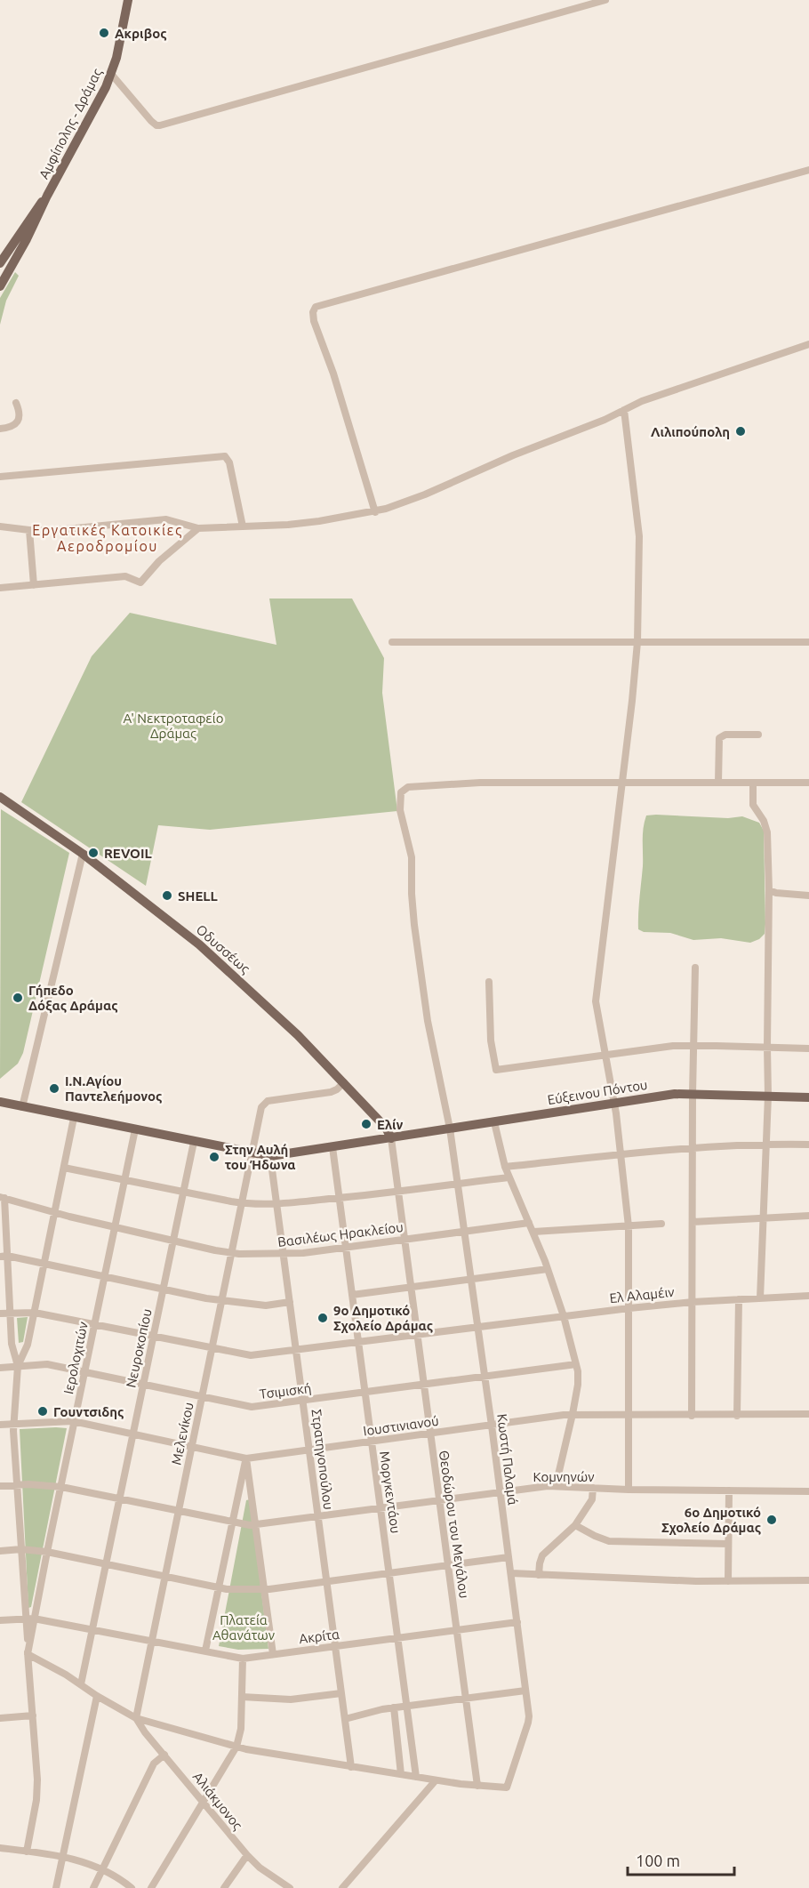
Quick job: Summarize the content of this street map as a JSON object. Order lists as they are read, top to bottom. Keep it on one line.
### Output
{"streets":{"main road":["Αμφίπολης - Δράμας","Οδυσσέως","Εύξεινου Πόντου"],"street":["Βασιλέως Ηρακλείου","Ελ Αλαμέιν","Νευροκοπίου","Ιερολοχιτών","Τσιμισκή","Ιουστινιανού","Μελενίκου","Στρατηγοπούλου","Κωστή Παλαμά","Κομνηνών","Μοργκεντάου","Θεοδώρου του Μεγάλου","Ακρίτα","Αλιάκμονος"]},"crossings":[["Οδυσσέως","Εύξεινου Πόντου"],["Οδυσσέως","Μελενίκου"],["Οδυσσέως","Θεοδώρου του Μεγάλου"],["Εύξεινου Πόντου","Νευροκοπίου"],["Εύξεινου Πόντου","Ιερολοχιτών"],["Εύξεινου Πόντου","Μελενίκου"],["Εύξεινου Πόντου","Στρατηγοπούλου"],["Εύξεινου Πόντου","Κωστή Παλαμά"],["Εύξεινου Πόντου","Μοργκεντάου"],["Εύξεινου Πόντου","Θεοδώρου του Μεγάλου"],["Βασιλέως Ηρακλείου","Νευροκοπίου"],["Βασιλέως Ηρακλείου","Ιερολοχιτών"],["Βασιλέως Ηρακλείου","Μελενίκου"],["Βασιλέως Ηρακλείου","Στρατηγοπούλου"],["Βασιλέως Ηρακλείου","Κωστή Παλαμά"],["Βασιλέως Ηρακλείου","Μοργκεντάου"],["Βασιλέως Ηρακλείου","Θεοδώρου του Μεγάλου"],["Ελ Αλαμέιν","Νευροκοπίου"],["Ελ Αλαμέιν","Ιερολοχιτών"],["Ελ Αλαμέιν","Μελενίκου"],["Ελ Αλαμέιν","Στρατηγοπούλου"],["Ελ Αλαμέιν","Κωστή Παλαμά"],["Ελ Αλαμέιν","Μοργκεντάου"],["Ελ Αλαμέιν","Θεοδώρου του Μεγάλου"],["Νευροκοπίου","Τσιμισκή"],["Νευροκοπίου","Ιουστινιανού"],["Νευροκοπίου","Κομνηνών"],["Νευροκοπίου","Ακρίτα"],["Ιερολοχιτών","Τσιμισκή"],["Ιερολοχιτών","Ιουστινιανού"],["Ιερολοχιτών","Κομνηνών"],["Ιερολοχιτών","Ακρίτα"],["Τσιμισκή","Μελενίκου"],["Τσιμισκή","Στρατηγοπούλου"],["Τσιμισκή","Κωστή Παλαμά"],["Τσιμισκή","Μοργκεντάου"],["Τσιμισκή","Θεοδώρου του Μεγάλου"],["Ιουστινιανού","Μελενίκου"],["Ιουστινιανού","Στρατηγοπούλου"],["Ιουστινιανού","Κωστή Παλαμά"],["Ιουστινιανού","Μοργκεντάου"],["Ιουστινιανού","Θεοδώρου του Μεγάλου"],["Μελενίκου","Κομνηνών"],["Μελενίκου","Ακρίτα"],["Μελενίκου","Αλιάκμονος"],["Στρατηγοπούλου","Κομνηνών"],["Στρατηγοπούλου","Ακρίτα"],["Κωστή Παλαμά","Κομνηνών"],["Κωστή Παλαμά","Θεοδώρου του Μεγάλου"],["Κωστή Παλαμά","Ακρίτα"],["Κομνηνών","Μοργκεντάου"],["Κομνηνών","Θεοδώρου του Μεγάλου"],["Μοργκεντάου","Ακρίτα"],["Θεοδώρου του Μεγάλου","Ακρίτα"]],"districts":["Εργατικές Κατοικίες Αεροδρομίου"],"parks":["Α' Νεκτροταφείο Δράμας","Πλατεία Αθανάτων"],"places":["Ακριβος","Λιλιπούπολη","REVOIL","SHELL","Γήπεδο Δόξας Δράμας","Ι.Ν.Αγίου Παντελεήμονος","Ελίν","Στην Αυλή του Ήδωνα","9ο Δημοτικό Σχολείο Δράμας","Γουντσιδης","6o Δημοτικό Σχολείο Δράμας"],"scale_bar":"100 m"}
